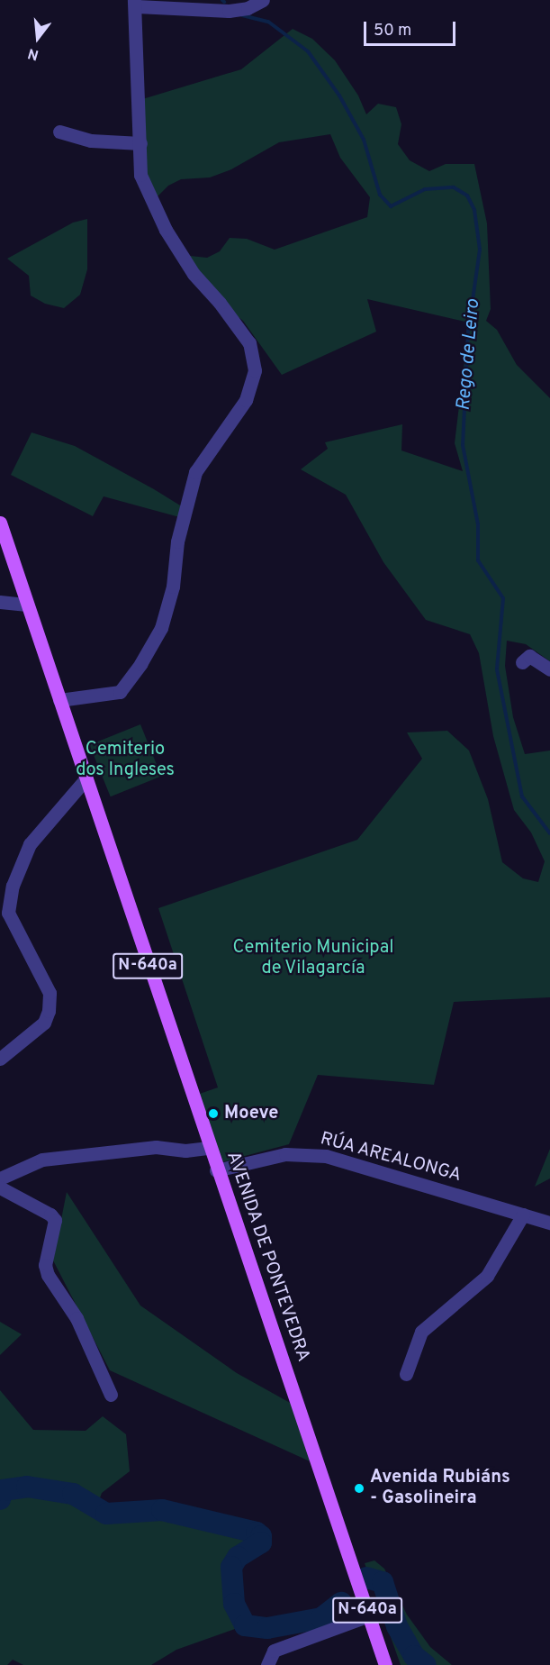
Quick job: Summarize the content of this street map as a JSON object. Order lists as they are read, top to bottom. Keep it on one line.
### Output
{"streets":{"main road":["N-640a","AVENIDA DE PONTEVEDRA"],"street":["RÚA AREALONGA"]},"crossings":[["RÚA AREALONGA","AVENIDA DE PONTEVEDRA"]],"water":["Rego de Leiro"],"parks":["Cemiterio dos Ingleses","Cemiterio Municipal de Vilagarcía"],"places":["Moeve","Avenida Rubiáns - Gasolineira"],"scale_bar":"50 m","north":"bottom"}
